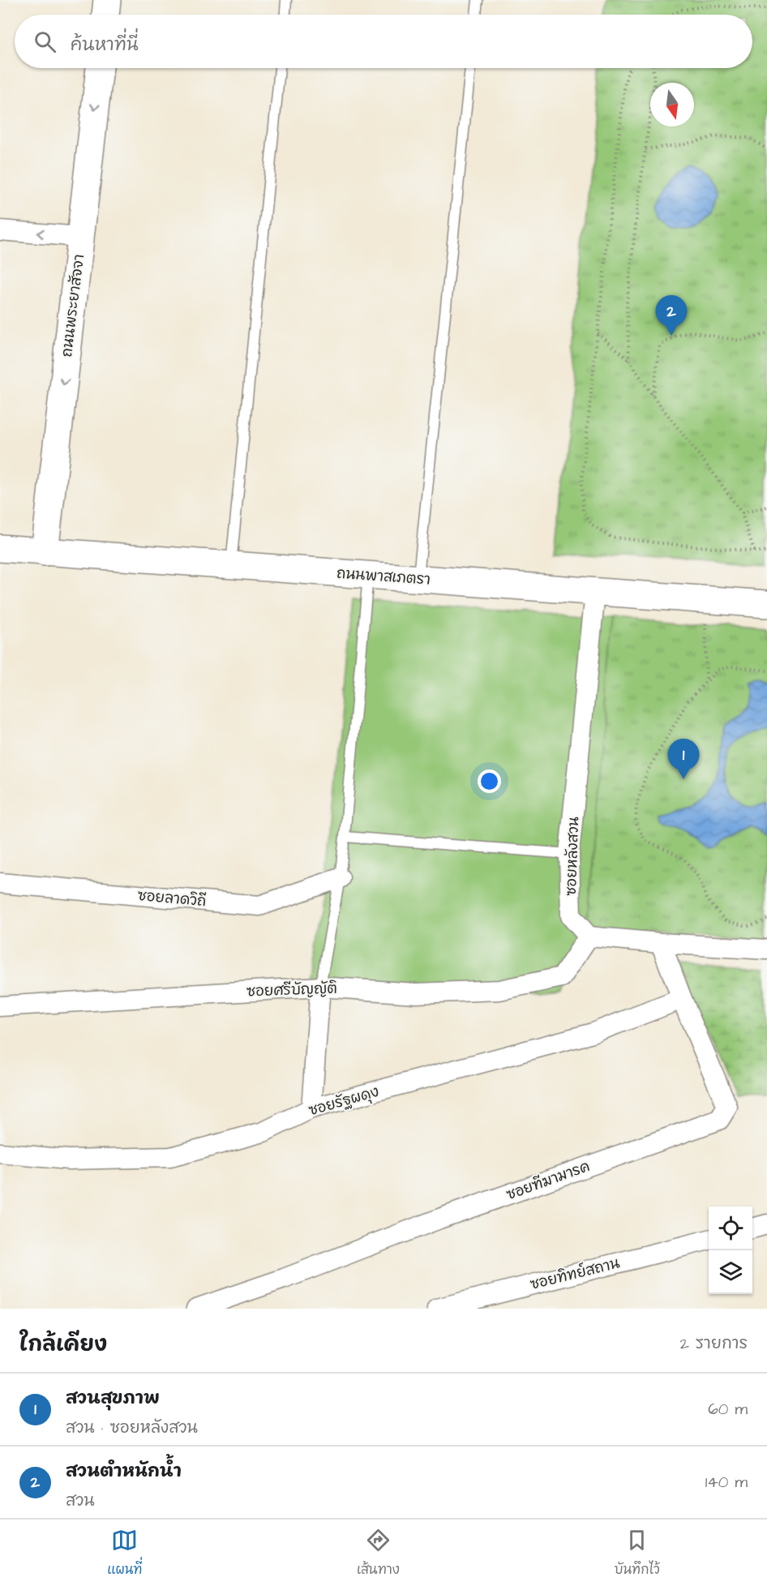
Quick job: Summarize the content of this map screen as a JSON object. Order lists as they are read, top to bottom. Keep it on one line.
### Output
{"streets":{"street":["ถนนพระยาสัจจา","ถนนพาสเภตรา","ซอยหลังสวน","ซอยลาดวิถี","ซอยศรีบัญญัติ","ซอยรัฐผดุง","ซอยฑีฆามารค","ซอยทิทย์สถาน"]},"crossings":[["ถนนพระยาสัจจา","ถนนพาสเภตรา"],["ถนนพาสเภตรา","ซอยหลังสวน"],["ซอยหลังสวน","ซอยศรีบัญญัติ"],["ซอยรัฐผดุง","ซอยฑีฆามารค"]],"one_way":["ถนนพระยาสัจจา"],"north":"bottom","page":{"search":"ค้นหาที่นี่","pins":["2","1"],"heading":["ใกล้เคียง","2 รายการ"],"list":[{"mark":"1","name":"สวนสุขภาพ","note":"สวน · ซอยหลังสวน","value":"60 m"},{"mark":"2","name":"สวนตำหนักน้ำ","note":"สวน","value":"140 m"}],"nav":["แผนที่","เส้นทาง","บันทึกไว้"]}}
